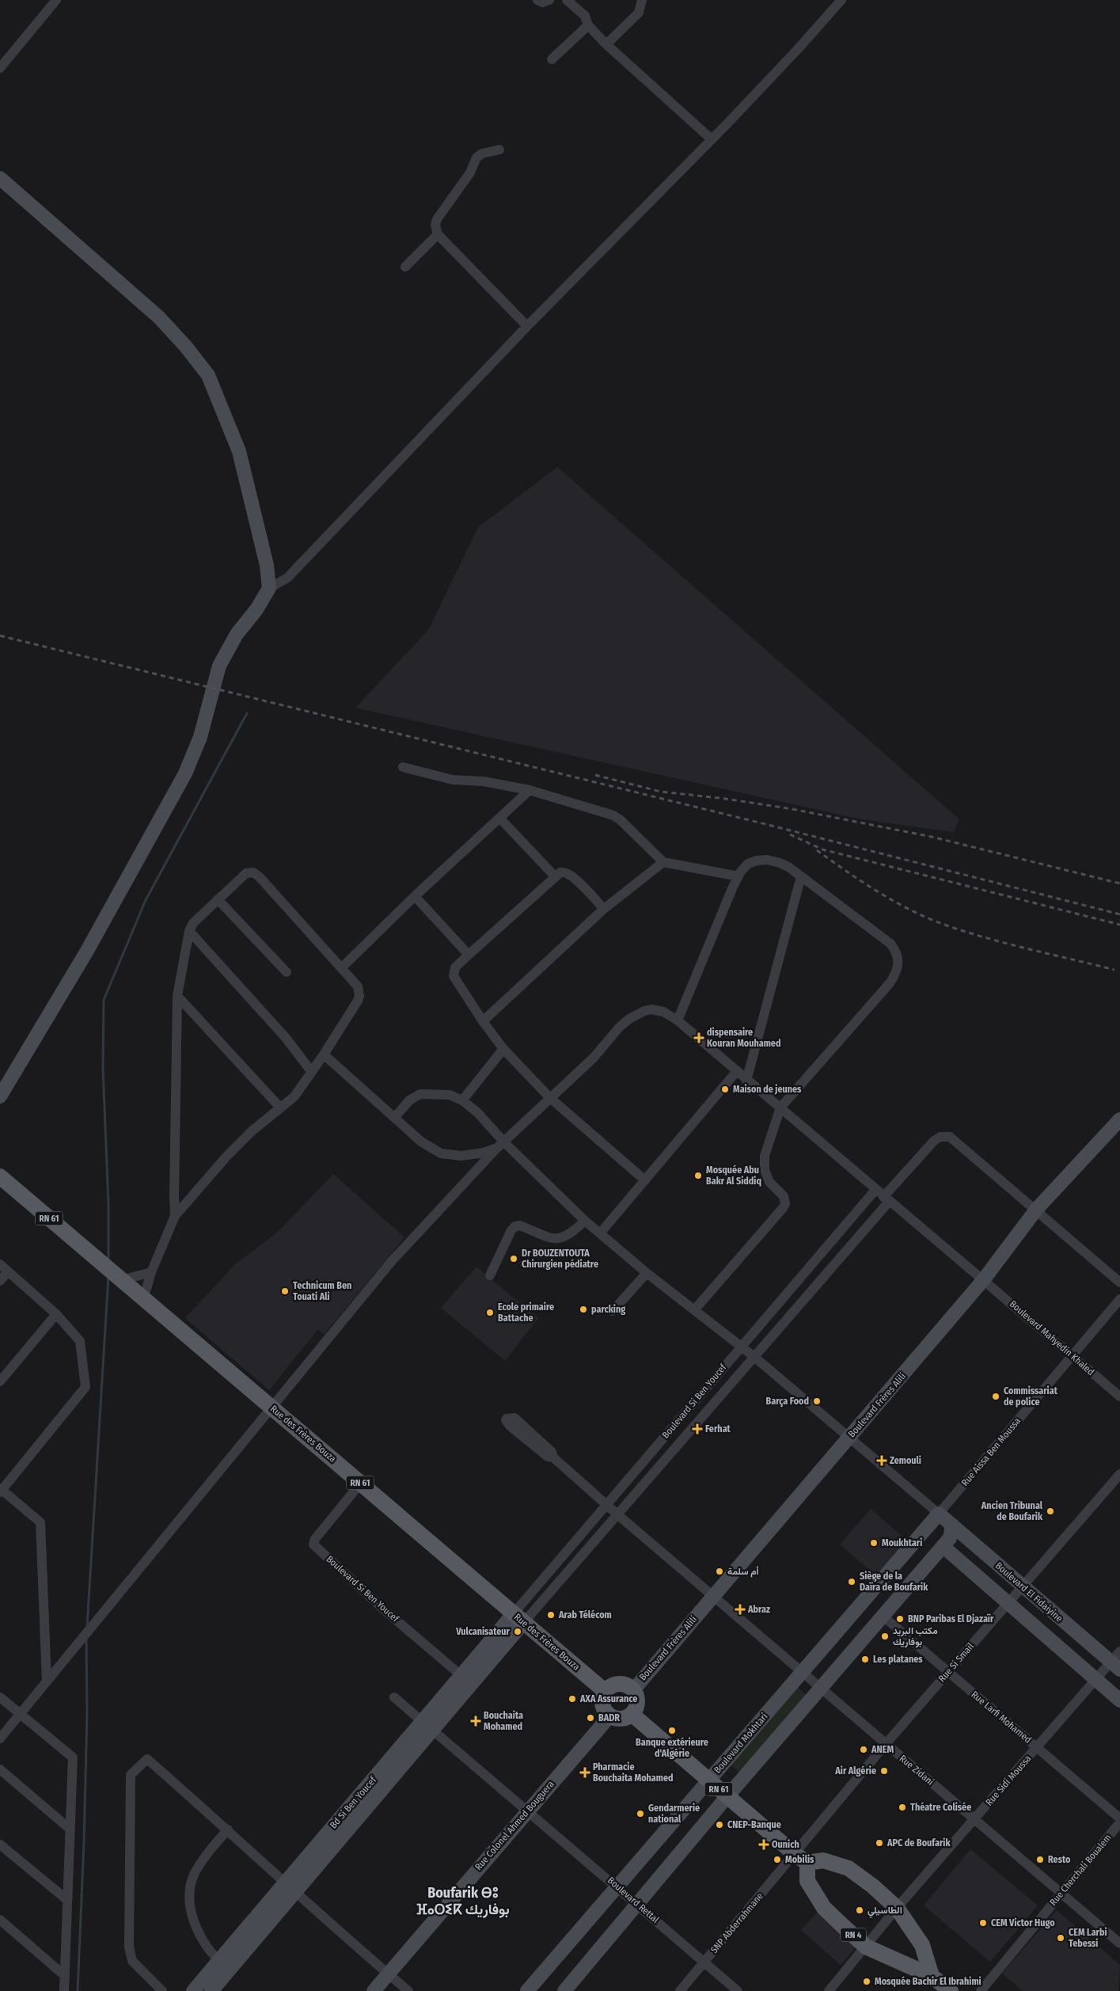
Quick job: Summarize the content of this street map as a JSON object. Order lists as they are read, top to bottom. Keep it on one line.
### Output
{"streets":{"main road":["RN 61","Rue des Frères Bouza","RN 4"],"street":["Boulevard Mahyedin Khaled","Boulevard Si Ben Youcef","Boulevard Frères Alili","Rue Aissa Ben Moussa","Boulevard El Fidaiyine","Rue Si Smaïl","Rue Larfi Mohamed","Boulevard Mokhtari","Rue Zidani","Rue Sidi Moussa","Bd Si Ben Youcef","Rue Colonel Ahmed Bouguera","Rue Cherchali Boualem","Boulevard Rettal","SNP Abderrahmane"]},"crossings":[["RN 61","Boulevard Frères Alili"],["RN 61","Rue des Frères Bouza"],["RN 61","Rue Si Smaïl"],["RN 61","Boulevard Mokhtari"],["RN 61","Rue Colonel Ahmed Bouguera"],["RN 61","SNP Abderrahmane"],["RN 61","RN 4"],["Boulevard Mahyedin Khaled","Boulevard Si Ben Youcef"],["Boulevard Mahyedin Khaled","Boulevard Frères Alili"],["Boulevard Mahyedin Khaled","Rue Aissa Ben Moussa"],["Boulevard Si Ben Youcef","Boulevard Frères Alili"],["Boulevard Si Ben Youcef","Rue des Frères Bouza"],["Boulevard Si Ben Youcef","Rue Zidani"],["Boulevard Si Ben Youcef","Bd Si Ben Youcef"],["Boulevard Frères Alili","Rue des Frères Bouza"],["Boulevard Frères Alili","Rue Zidani"],["Boulevard Frères Alili","Rue Colonel Ahmed Bouguera"],["Rue des Frères Bouza","Bd Si Ben Youcef"],["Rue des Frères Bouza","Rue Colonel Ahmed Bouguera"],["Rue Aissa Ben Moussa","Boulevard El Fidaiyine"],["Rue Aissa Ben Moussa","Boulevard Mokhtari"],["Boulevard El Fidaiyine","Rue Si Smaïl"],["Boulevard El Fidaiyine","Boulevard Mokhtari"],["Boulevard El Fidaiyine","Rue Sidi Moussa"],["Rue Si Smaïl","Rue Larfi Mohamed"],["Rue Si Smaïl","Rue Zidani"],["Rue Si Smaïl","SNP Abderrahmane"],["Rue Si Smaïl","RN 4"],["Rue Larfi Mohamed","Rue Sidi Moussa"],["Boulevard Mokhtari","Rue Zidani"],["Boulevard Mokhtari","Boulevard Rettal"],["Rue Zidani","Rue Sidi Moussa"],["Rue Zidani","Rue Cherchali Boualem"],["Rue Sidi Moussa","RN 4"],["Bd Si Ben Youcef","Boulevard Rettal"],["Rue Colonel Ahmed Bouguera","Boulevard Rettal"],["Boulevard Rettal","SNP Abderrahmane"],["SNP Abderrahmane","RN 4"]],"districts":["Boufarik ⴱⵓ ⴼⴰⵔⵉⴽ بوفاريك"],"places":{"health":["dispensaire Kouran Mouhamed","Ferhat","Zemouli","Abraz","Bouchaita Mohamed","Pharmacie Bouchaita Mohamed","Ounich"],"other":["Maison de jeunes","Mosquée Abu Bakr Al Siddiq","Dr BOUZENTOUTA Chirurgien pédiatre","Technicum Ben Touati Ali","parcking","Ecole primaire Battache","Commissariat de police","Barça Food","Ancien Tribunal de Boufarik","Moukhtari","أم سلمة","Siège de la Daïra de Boufarik","Arab Télécom","BNP Paribas El Djazaïr","Vulcanisateur","مكتب البريد بوفاريك","Les platanes","AXA Assurance","BADR","Banque extérieure d'Algérie","ANEM","Air Algérie","Théatre Colisée","Gendarmerie national","CNEP-Banque","APC de Boufarik","Mobilis","Resto","الطاسيلي","CEM Victor Hugo","CEM Larbi Tebessi","Mosquée Bachir El Ibrahimi"]}}
